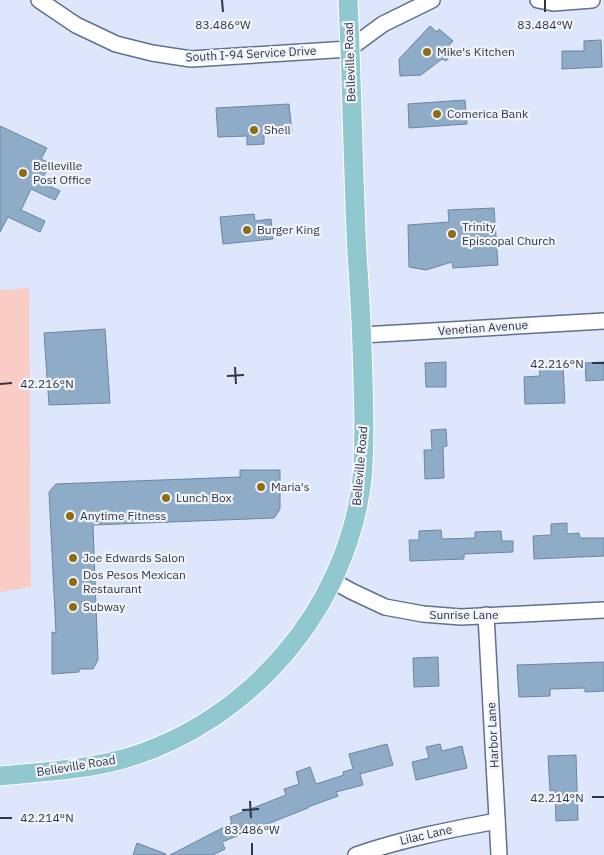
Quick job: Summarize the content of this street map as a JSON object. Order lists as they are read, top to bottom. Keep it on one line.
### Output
{"streets":{"main road":["Belleville Road"],"street":["South I-94 Service Drive","Venetian Avenue","Sunrise Lane","Harbor Lane","Lilac Lane"]},"crossings":[["South I-94 Service Drive","Belleville Road"],["Belleville Road","Venetian Avenue"],["Belleville Road","Sunrise Lane"],["Sunrise Lane","Harbor Lane"],["Harbor Lane","Lilac Lane"]],"places":["Mike's Kitchen","Comerica Bank","Shell","Belleville Post Office","Burger King","Trinity Episcopal Church","Maria's","Lunch Box","Anytime Fitness","Joe Edwards Salon","Dos Pesos Mexican Restaurant","Subway"],"coordinates":["83.486°W","83.484°W","42.216°N","42.214°N"]}
